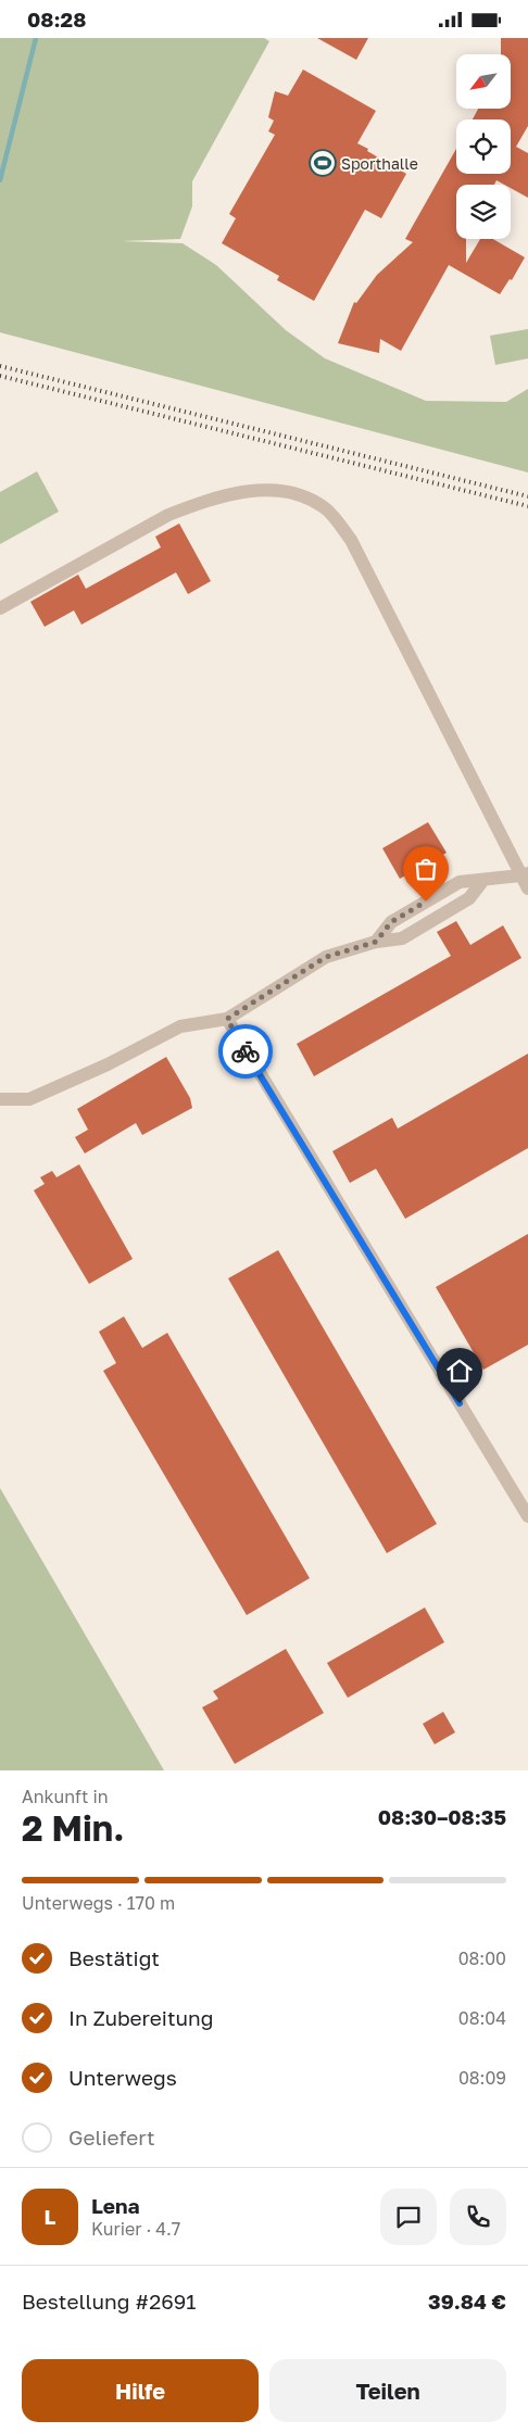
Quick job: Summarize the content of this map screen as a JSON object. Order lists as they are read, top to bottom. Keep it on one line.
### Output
{"places":{"sports":["Sporthalle"]},"north":"bottom left","page":{"status":"08:28","heading":["2 Min.","Ankunft in","08:30–08:35"],"panel":["Lena","Kurier · 4.7","Bestellung #2691","39.84 €"],"bar":"Unterwegs · 170 m","list":[["Bestätigt","08:00"],["In Zubereitung","08:04"],["Unterwegs","08:09"],"Geliefert"],"round":"L","buttons":["Hilfe","Teilen"]}}
